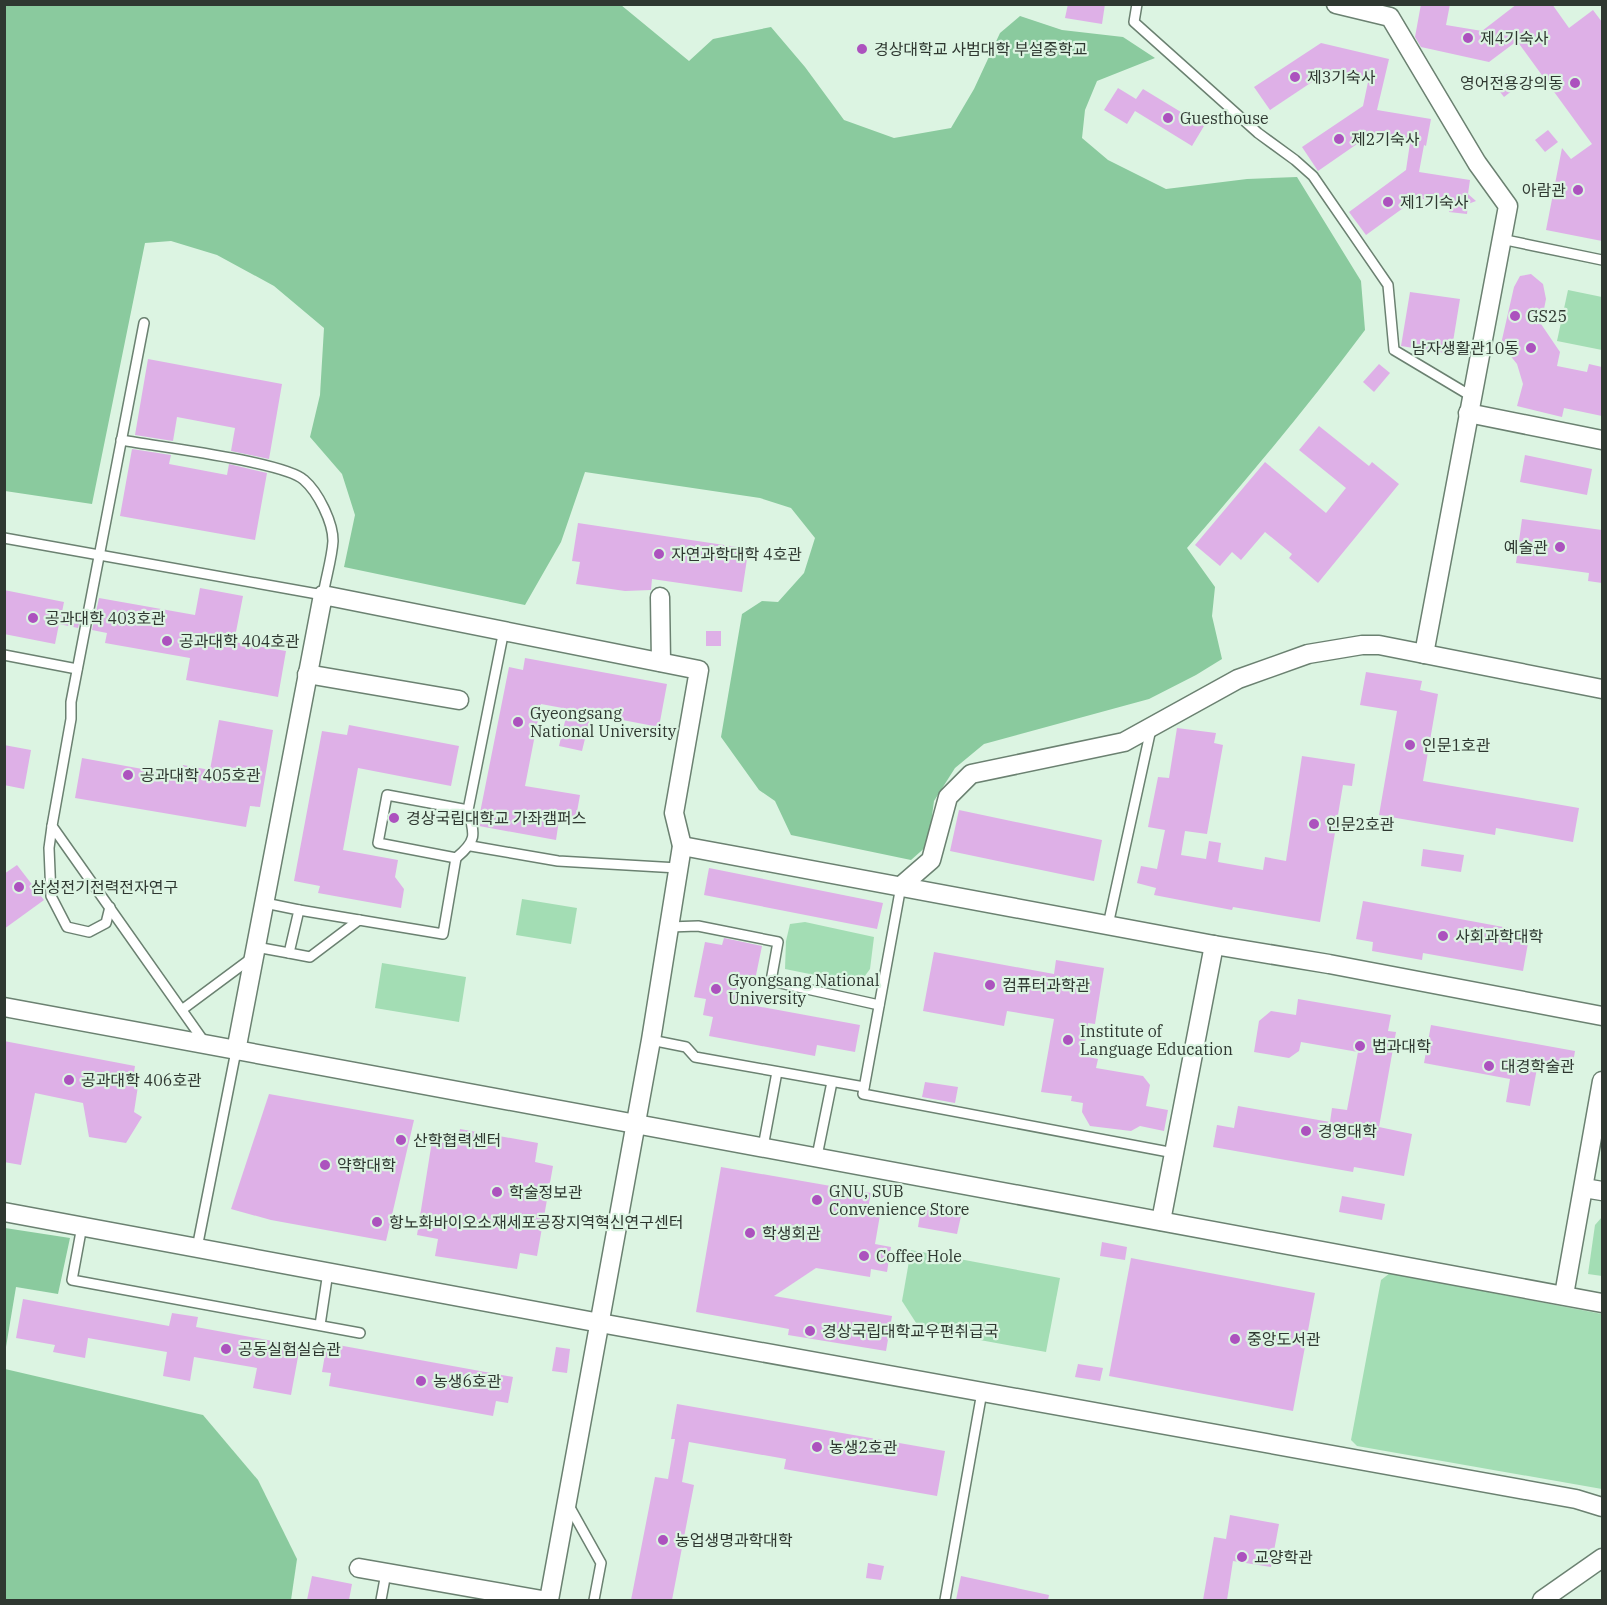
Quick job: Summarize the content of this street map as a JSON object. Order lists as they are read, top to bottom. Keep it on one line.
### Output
{"places":["제4기숙사","경상대학교 사범대학 부설중학교","제3기숙사","영어전용강의동","Guesthouse","제2기숙사","아람관","제1기숙사","GS25","남자생활관10동","예술관","자연과학대학 4호관","공과대학 403호관","공과대학 404호관","Gyeongsang National University","인문1호관","공과대학 405호관","경상국립대학교 가좌캠퍼스","인문2호관","삼성전기전력전자연구","사회과학대학","컴퓨터과학관","Gyongsang National University","Institute of Language Education","법과대학","대경학술관","공과대학 406호관","경영대학","산학협력센터","약학대학","학술정보관","GNU, SUB Convenience Store","항노화바이오소재세포공장지역혁신연구센터","학생회관","Coffee Hole","경상국립대학교우편취급국","중앙도서관","공동실험실습관","농생6호관","농생2호관","농업생명과학대학","교양학관"]}
